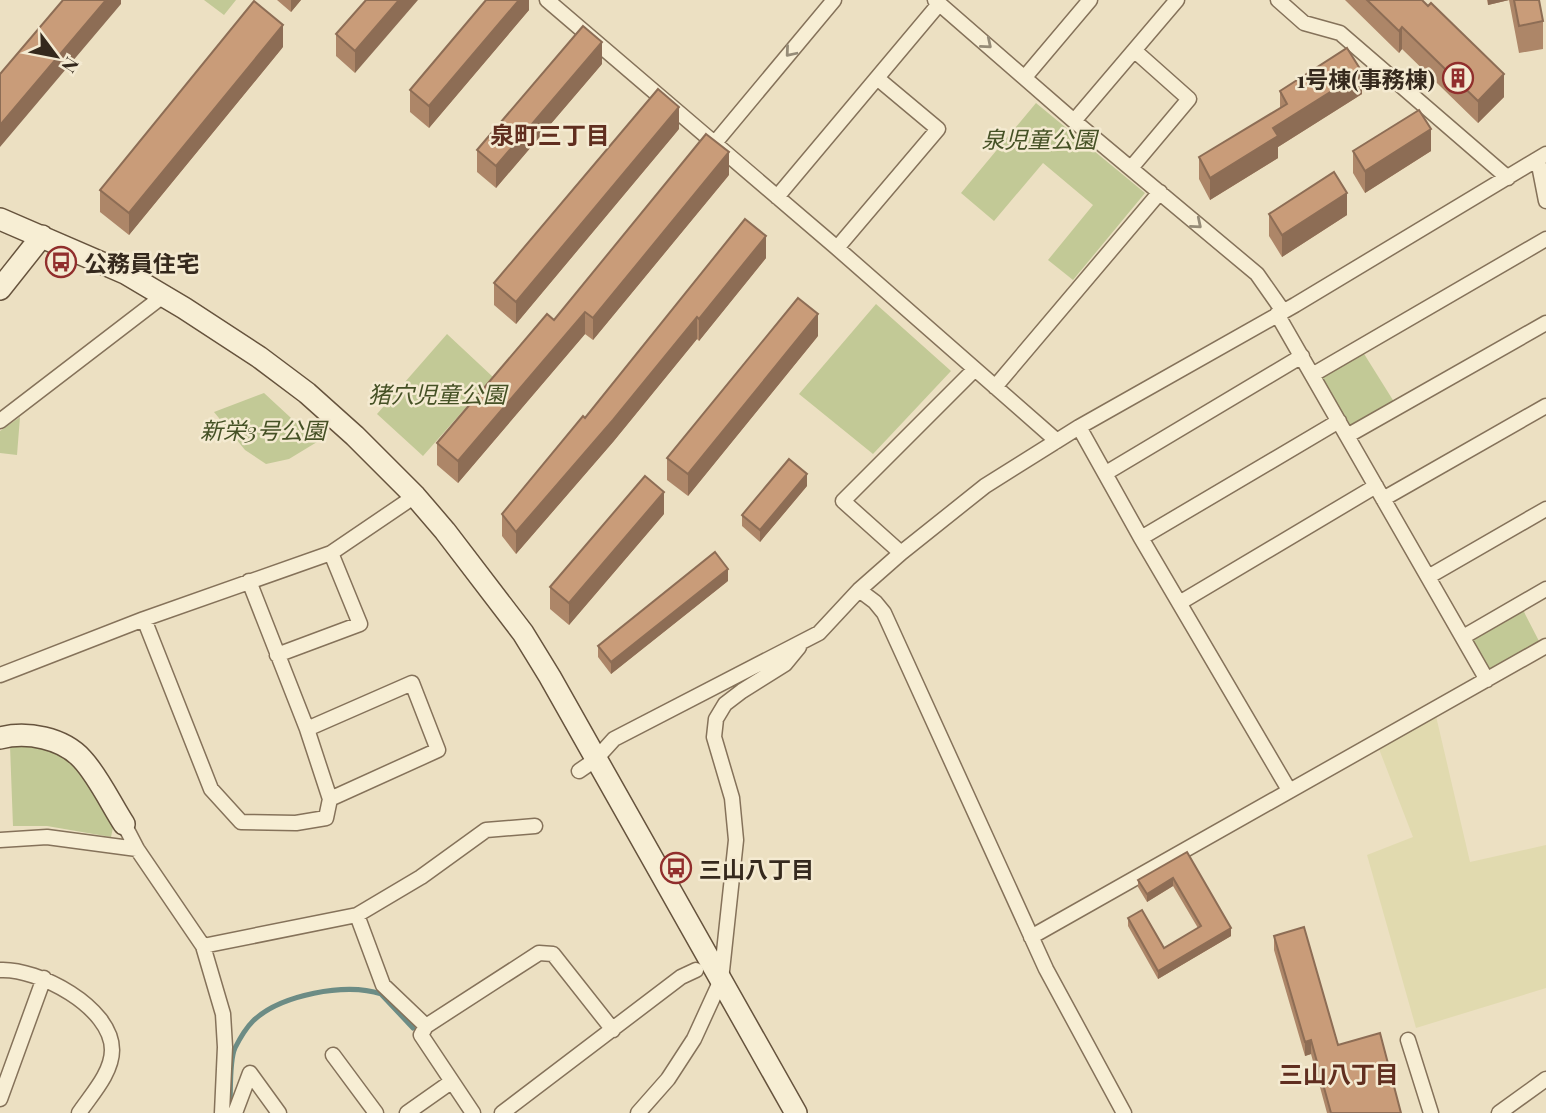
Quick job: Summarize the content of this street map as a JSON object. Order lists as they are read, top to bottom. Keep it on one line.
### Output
{"districts":["泉町三丁目","三山八丁目"],"parks":["泉児童公園","猪穴児童公園","新栄3号公園"],"places":{"building":["1号棟(事務棟)"],"bus stop":["公務員住宅","三山八丁目"]},"north":"bottom right"}
